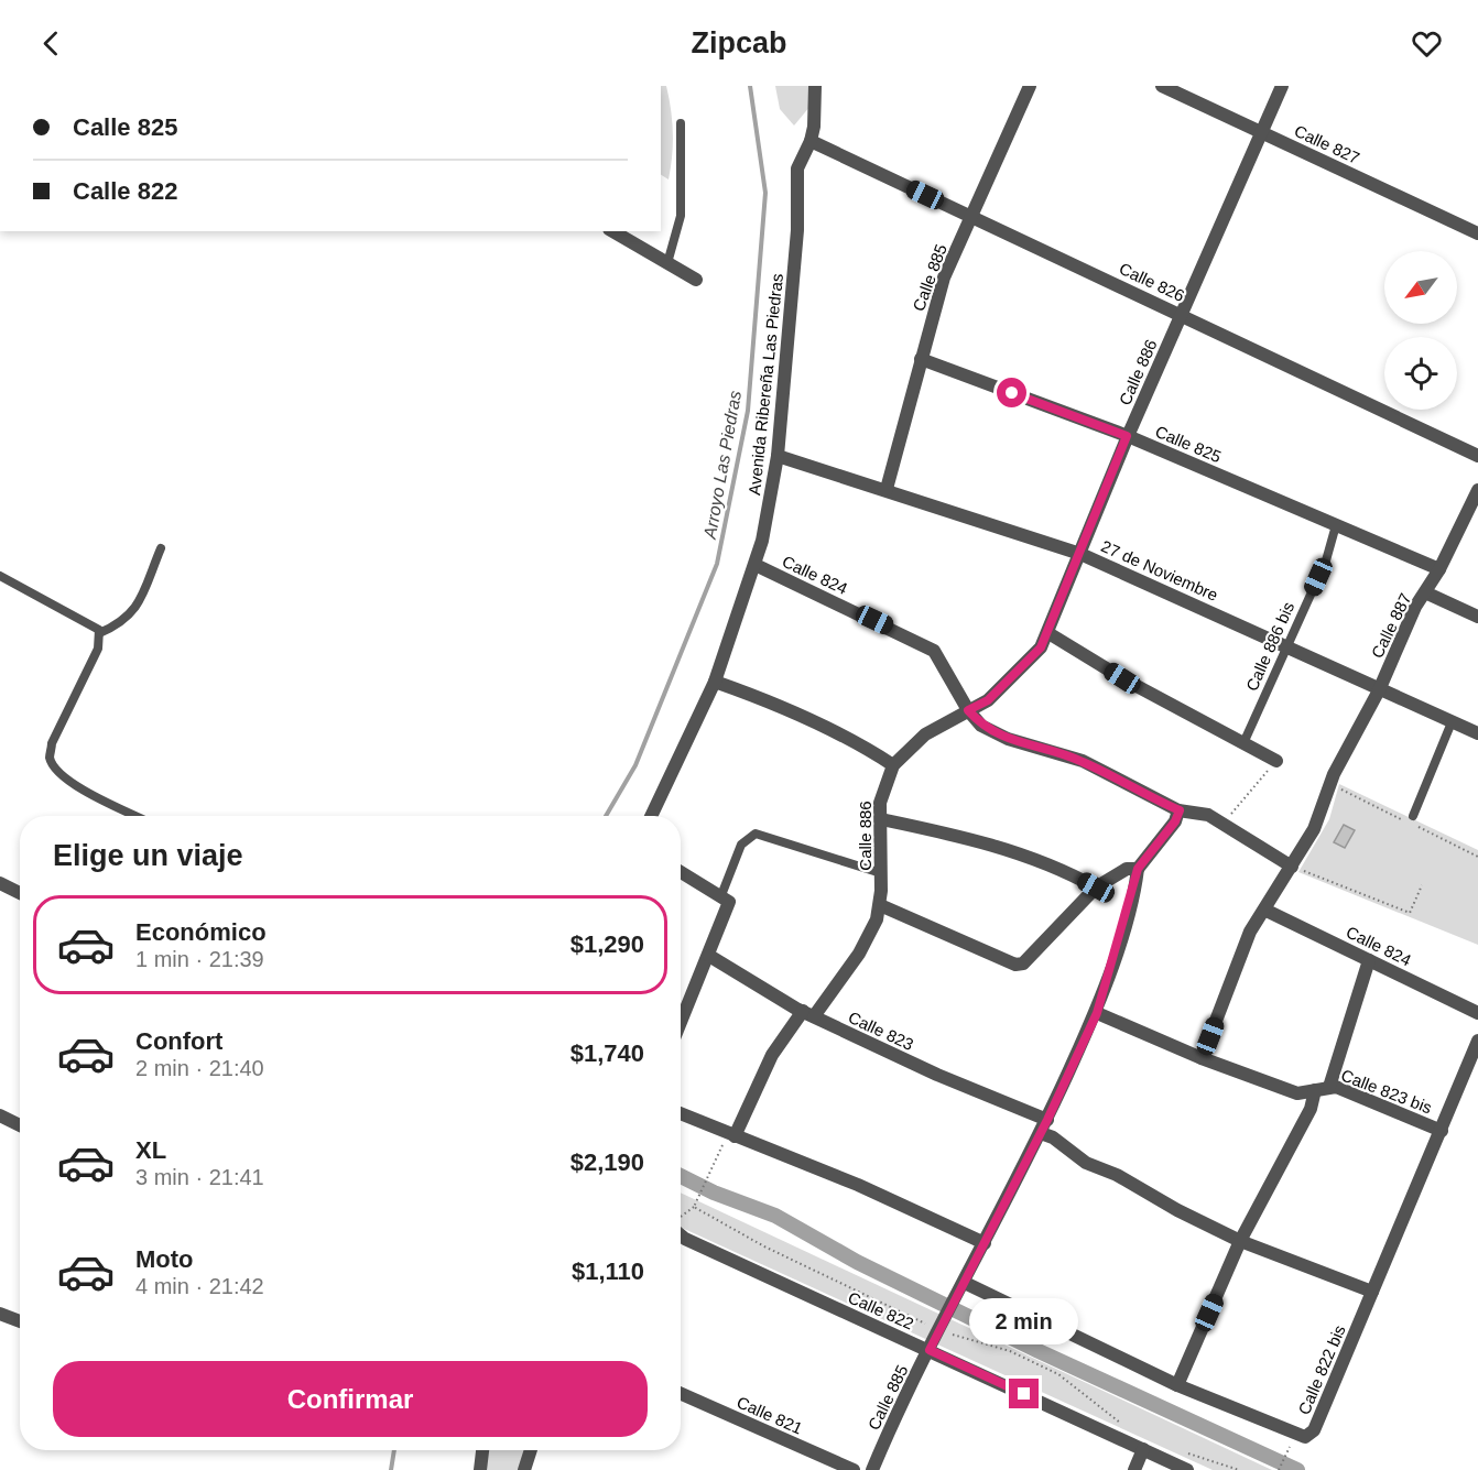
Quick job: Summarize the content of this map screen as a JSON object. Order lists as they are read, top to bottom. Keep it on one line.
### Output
{"streets":{"street":["Calle 827","Calle 885","Calle 826","Calle 886","Avenida Ribereña Las Piedras","Calle 825","27 de Noviembre","Calle 824","Calle 887","Calle 823","Calle 823 bis","Calle 822","Calle 822 bis","Calle 821"],"lane":["Calle 886 bis"]},"crossings":[["Calle 827","Calle 886"],["Calle 885","Calle 826"],["Calle 885","Calle 825"],["Calle 885","27 de Noviembre"],["Calle 885","Calle 823"],["Calle 885","Calle 823 bis"],["Calle 885","Calle 822"],["Calle 885","Calle 822 bis"],["Calle 826","Calle 886"],["Calle 826","Avenida Ribereña Las Piedras"],["Calle 886","Calle 825"],["Calle 886","27 de Noviembre"],["Calle 886","Calle 824"],["Calle 886","Calle 823"],["Avenida Ribereña Las Piedras","27 de Noviembre"],["Avenida Ribereña Las Piedras","Calle 824"],["Calle 825","Calle 887"],["Calle 825","Calle 886 bis"],["27 de Noviembre","Calle 887"],["27 de Noviembre","Calle 886 bis"],["Calle 824","Calle 887"],["Calle 887","Calle 823 bis"],["Calle 823 bis","Calle 822 bis"]],"water":["Arroyo Las Piedras"],"north":"bottom left","page":{"header":"Zipcab","banner":["Calle 825","Calle 822"],"heading":"Elige un viaje","list":[{"name":"Económico","note":"1 min · 21:39","value":"$1,290"},{"name":"Confort","note":"2 min · 21:40","value":"$1,740"},{"name":"XL","note":"3 min · 21:41","value":"$2,190"},{"name":"Moto","note":"4 min · 21:42","value":"$1,110"}],"bubble":"2 min","buttons":"Confirmar"}}
